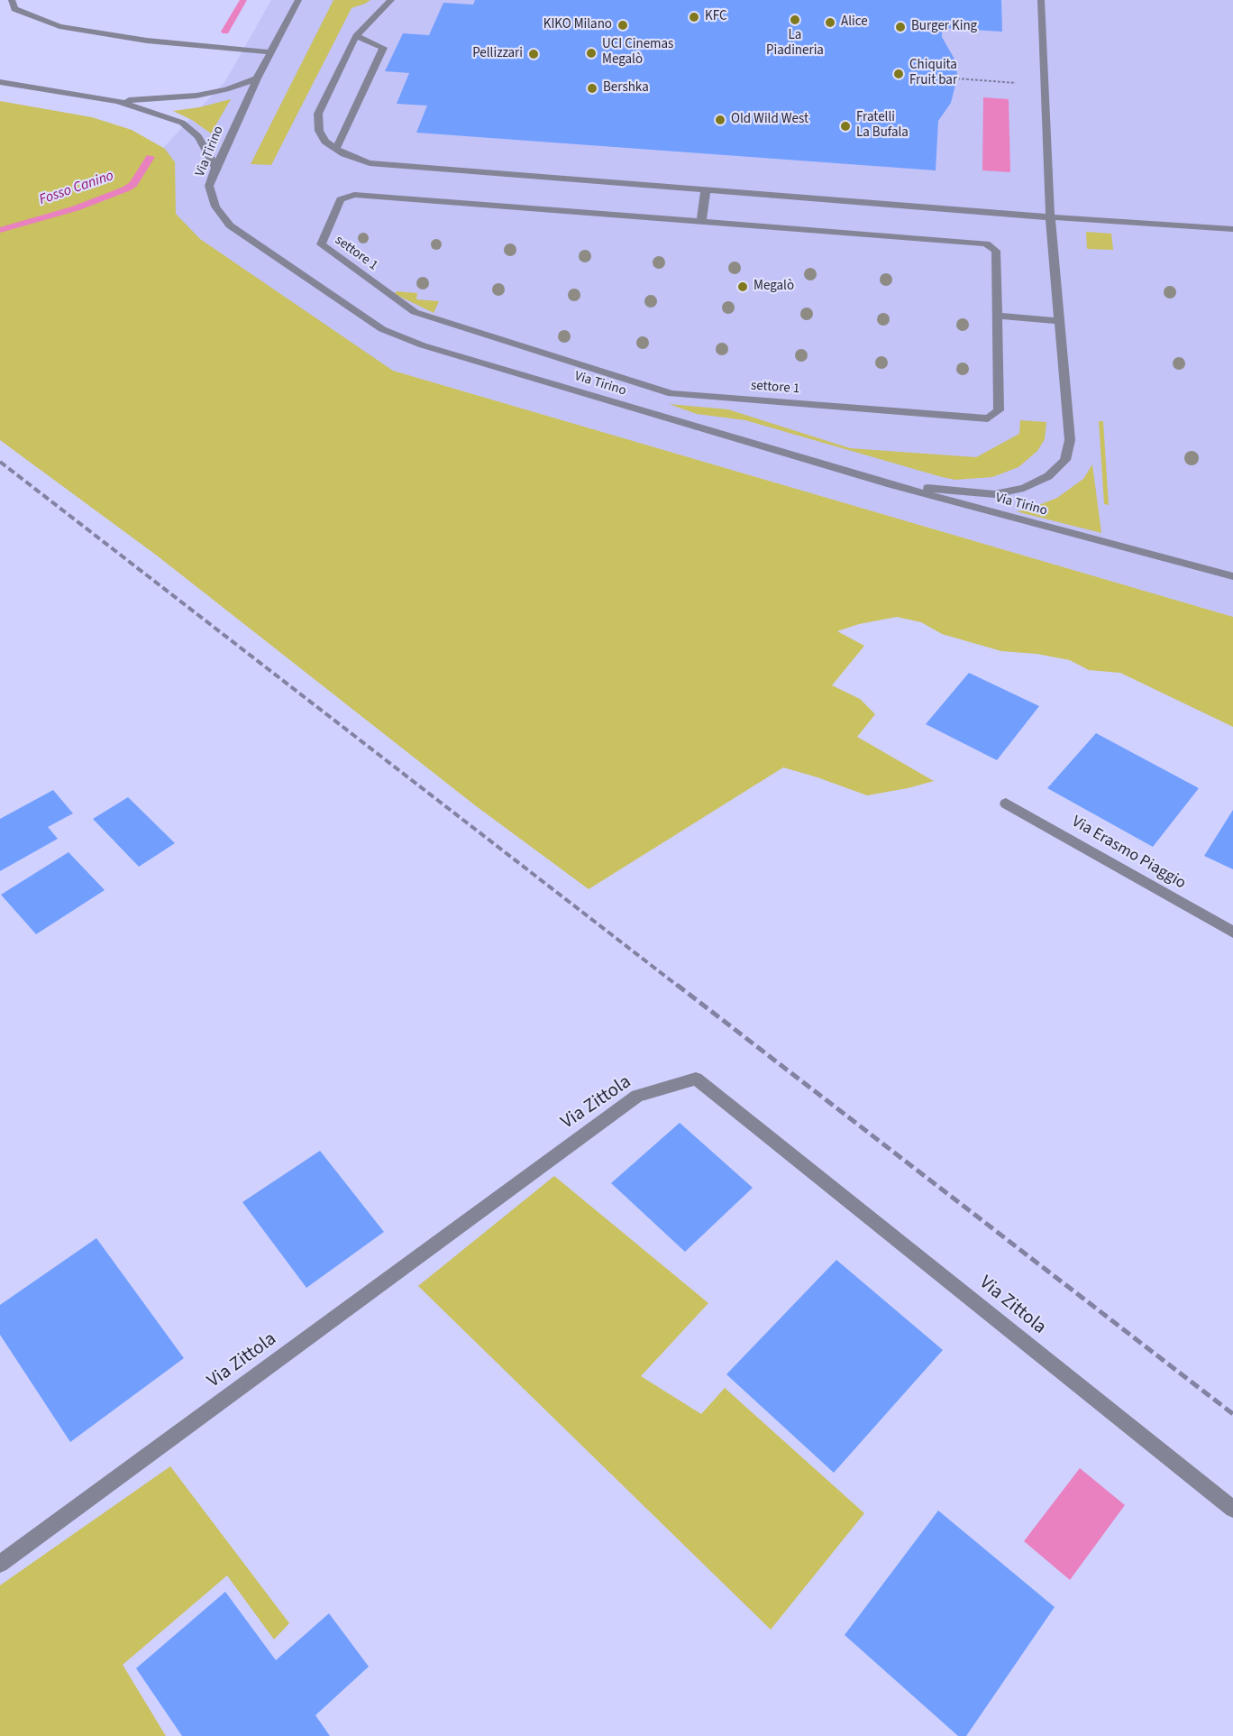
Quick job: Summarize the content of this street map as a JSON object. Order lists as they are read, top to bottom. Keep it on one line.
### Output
{"streets":{"street":["Via Tirino","settore 1","Via Erasmo Piaggio","Via Zittola"]},"water":["Fosso Canino"],"places":["KFC","La Piadineria","Alice","KIKO Milano","Burger King","UCI Cinemas Megalò","Pellizzari","Chiquita Fruit bar","Bershka","Old Wild West","Fratelli La Bufala","Megalò"]}
